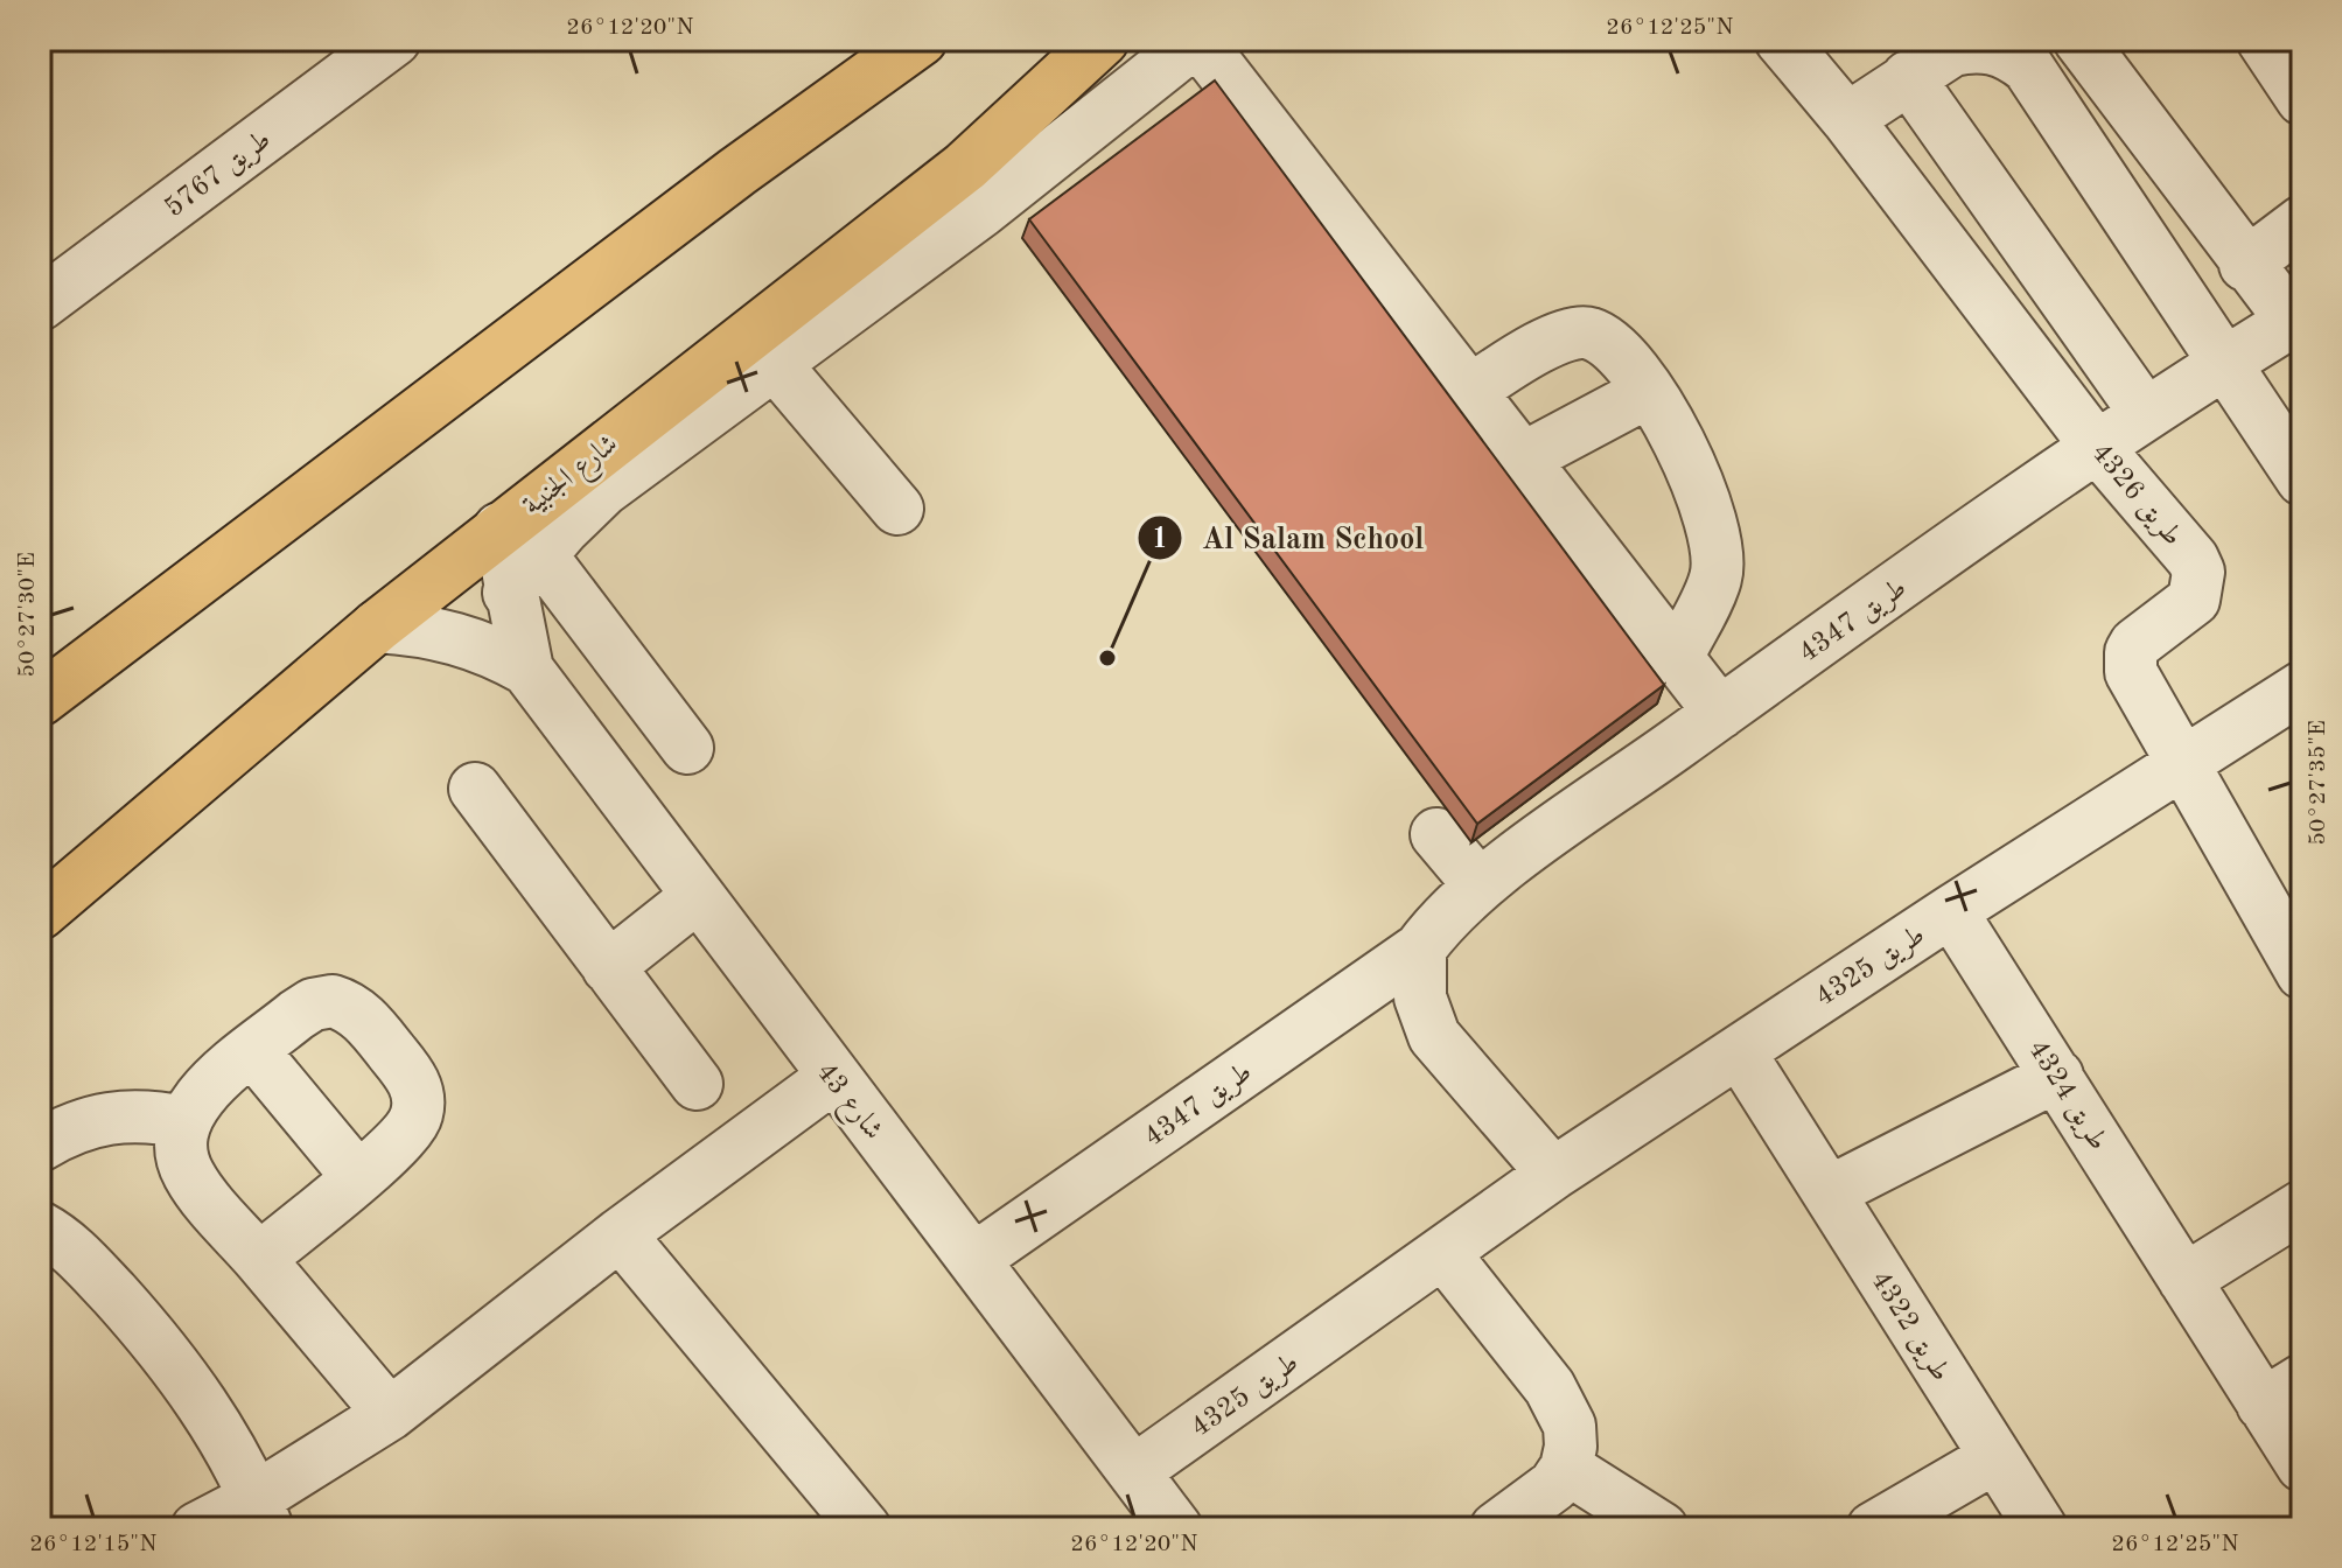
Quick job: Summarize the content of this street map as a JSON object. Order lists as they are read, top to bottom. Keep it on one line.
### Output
{"streets":{"main road":["شارع الجنبية"],"street":["طريق 5767","طريق 4326","طريق 4347","طريق 4325","طريق 4324","شارع 43","طريق 4322"]},"crossings":[["شارع الجنبية","شارع 43"],["طريق 4326","طريق 4347"],["طريق 4326","طريق 4325"],["طريق 4347","شارع 43"],["طريق 4325","طريق 4324"],["طريق 4325","شارع 43"],["طريق 4325","طريق 4322"]],"places":["Al Salam School"],"coordinates":["26°12'20\"N","26°12'25\"N","50°27'30\"E","50°27'35\"E","26°12'15\"N"]}
